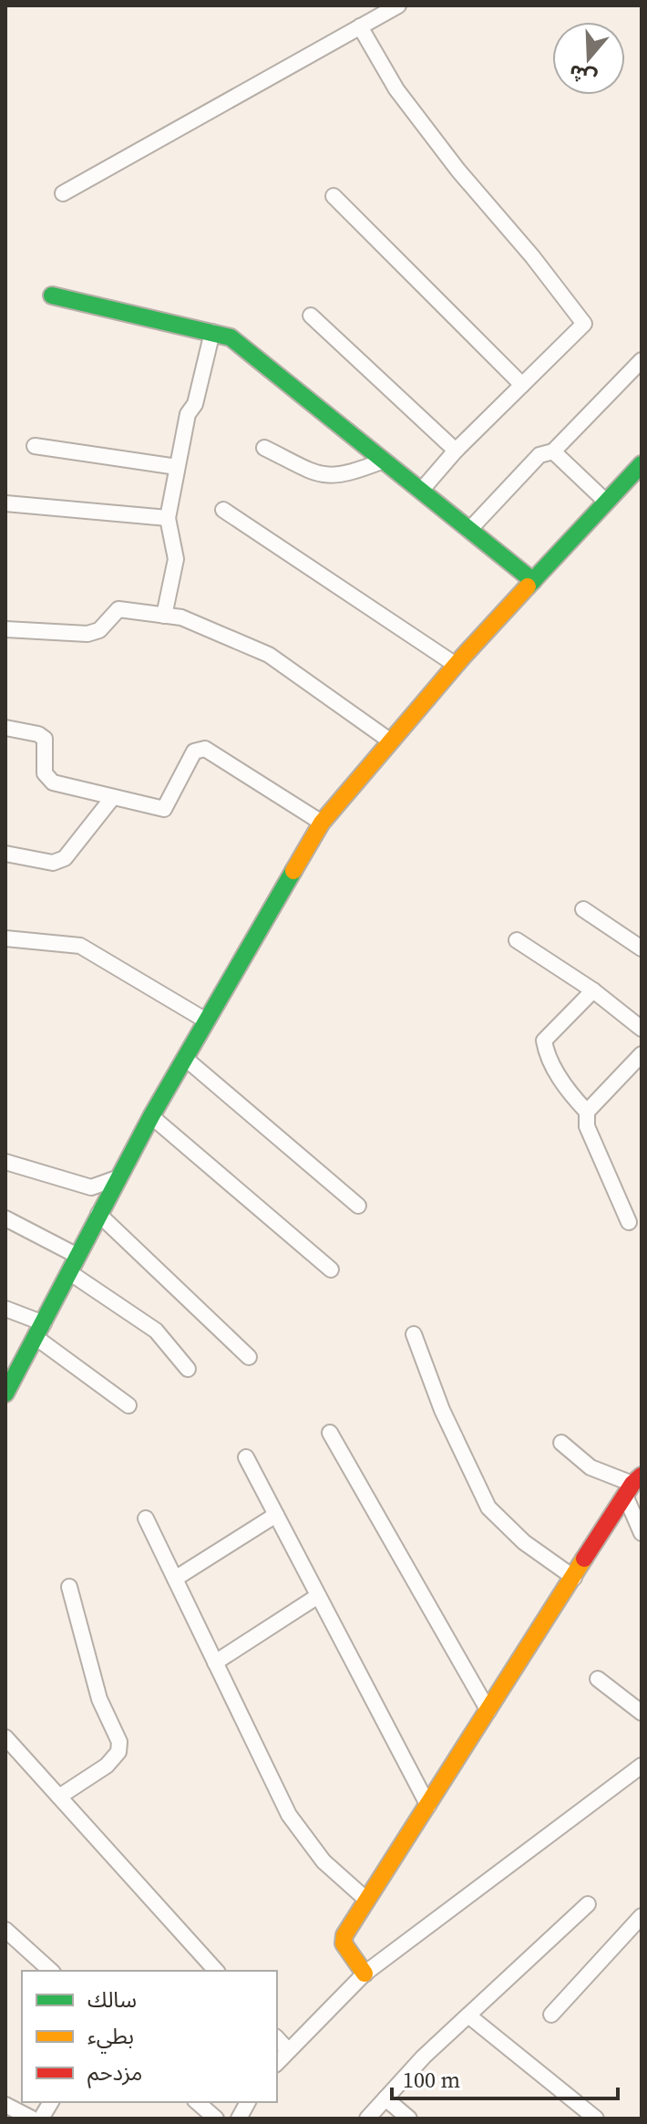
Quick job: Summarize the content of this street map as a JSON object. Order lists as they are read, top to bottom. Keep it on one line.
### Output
{"legend":["سالك","بطيء","مزدحم"],"scale_bar":"100 m","north":"bottom"}
